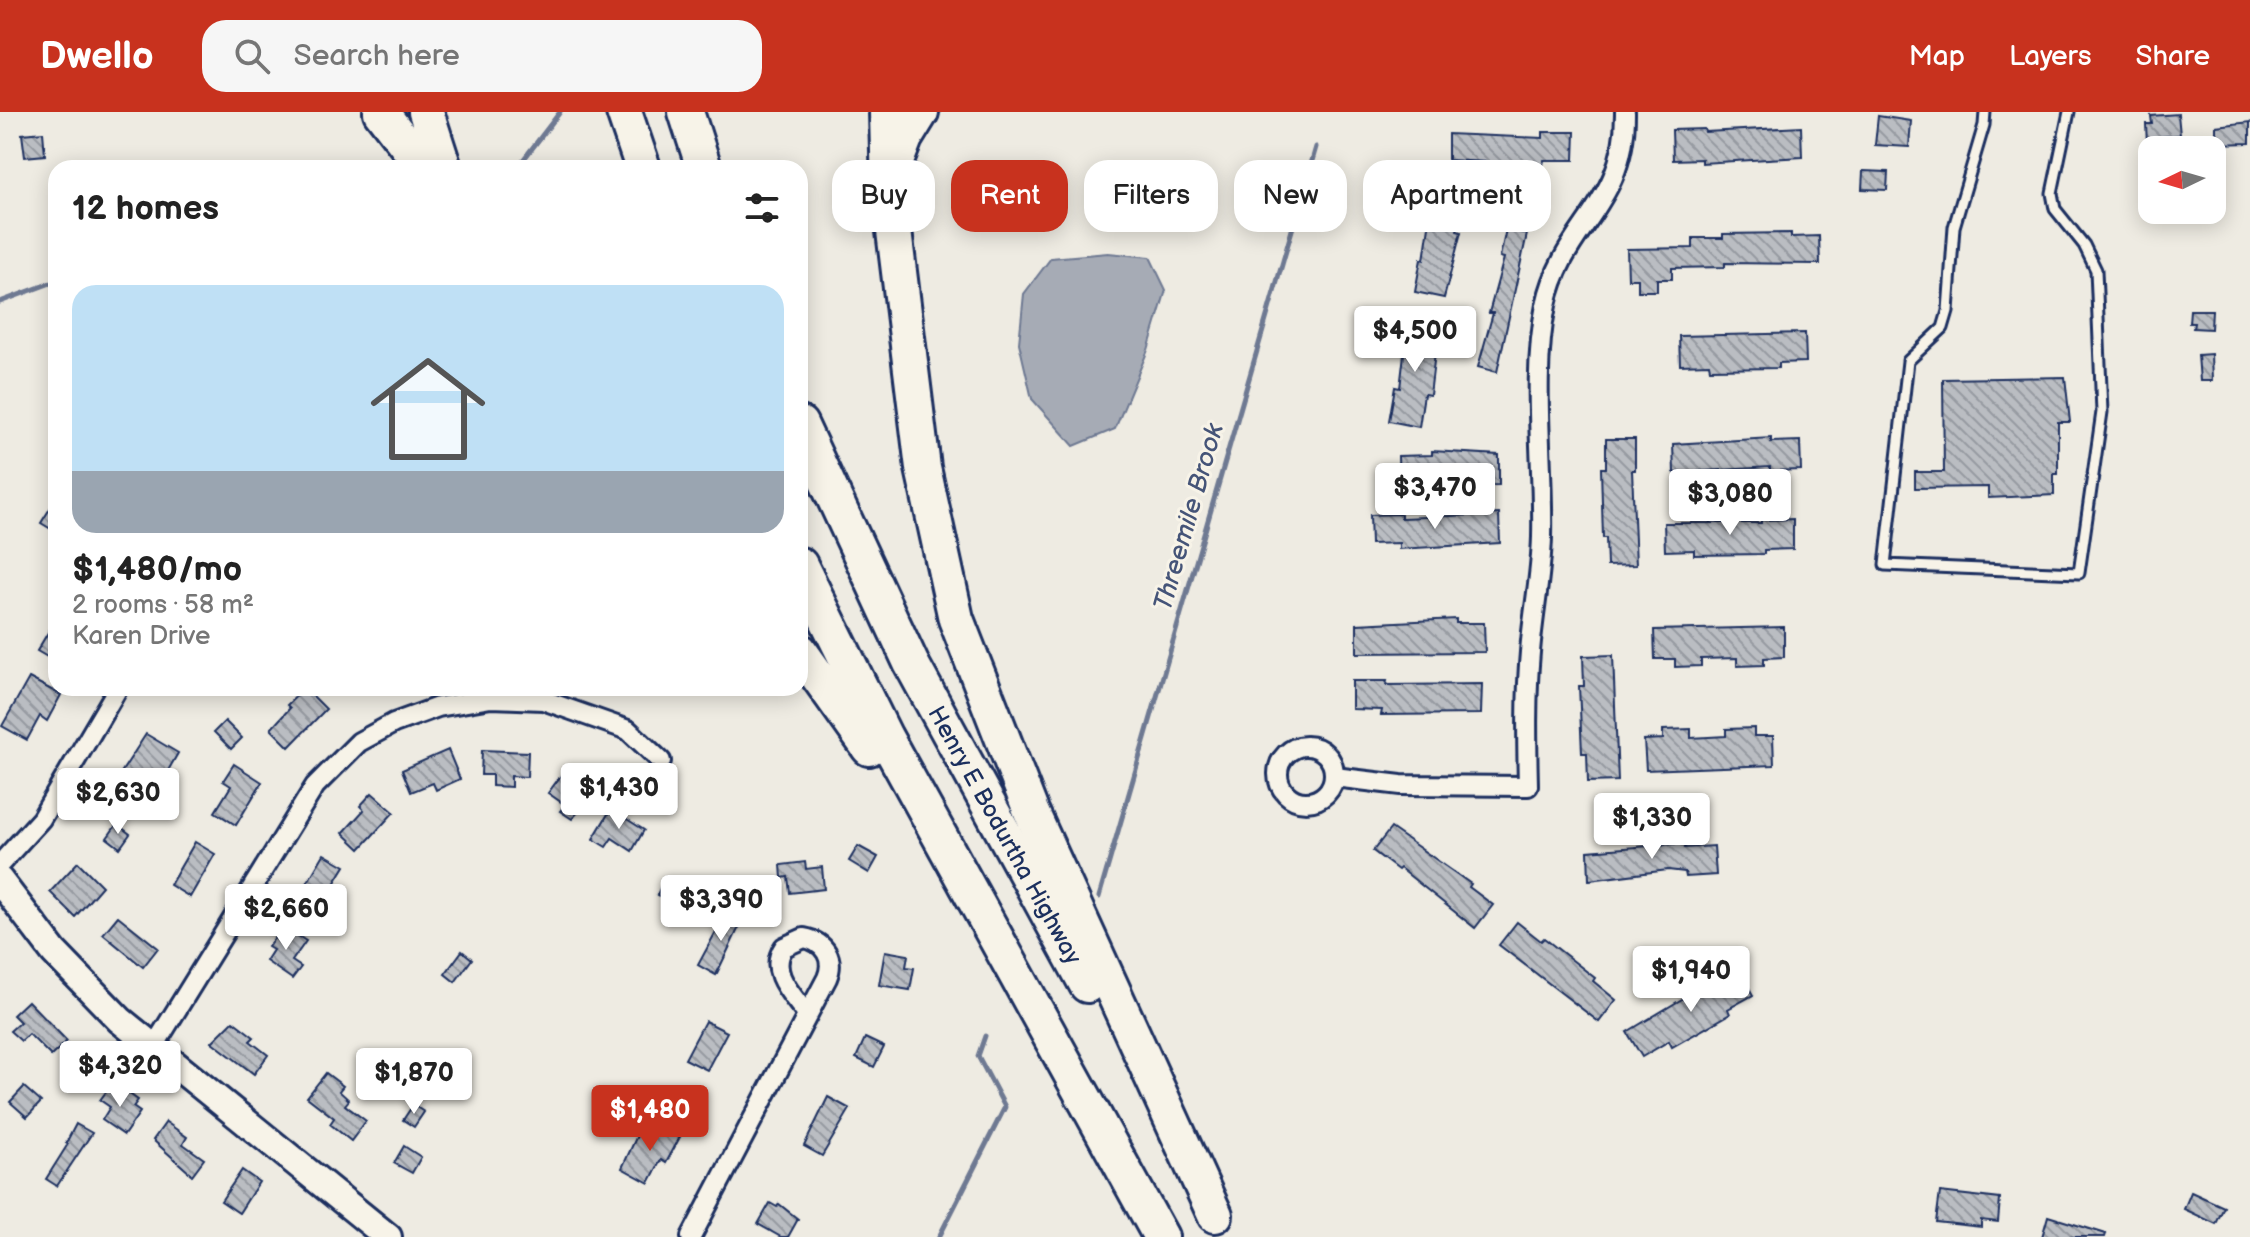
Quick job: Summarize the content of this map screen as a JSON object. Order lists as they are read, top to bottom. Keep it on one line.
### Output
{"streets":{"highway":["Henry E Bodurtha Highway"]},"water":["Threemile Brook"],"north":"left","page":{"header":"Dwello","search":"Search here","nav":["Map","Layers","Share"],"chip":["Buy","Rent","Filters","New","Apartment"],"heading":"12 homes","list":[{"name":"$1,480/mo","note":"2 rooms · 58 m² · Karen Drive"}],"price":["$4,500","$3,470","$3,080","$1,430","$2,630","$1,330","$3,390","$2,660","$1,940","$4,320","$1,870","$1,480"]}}
